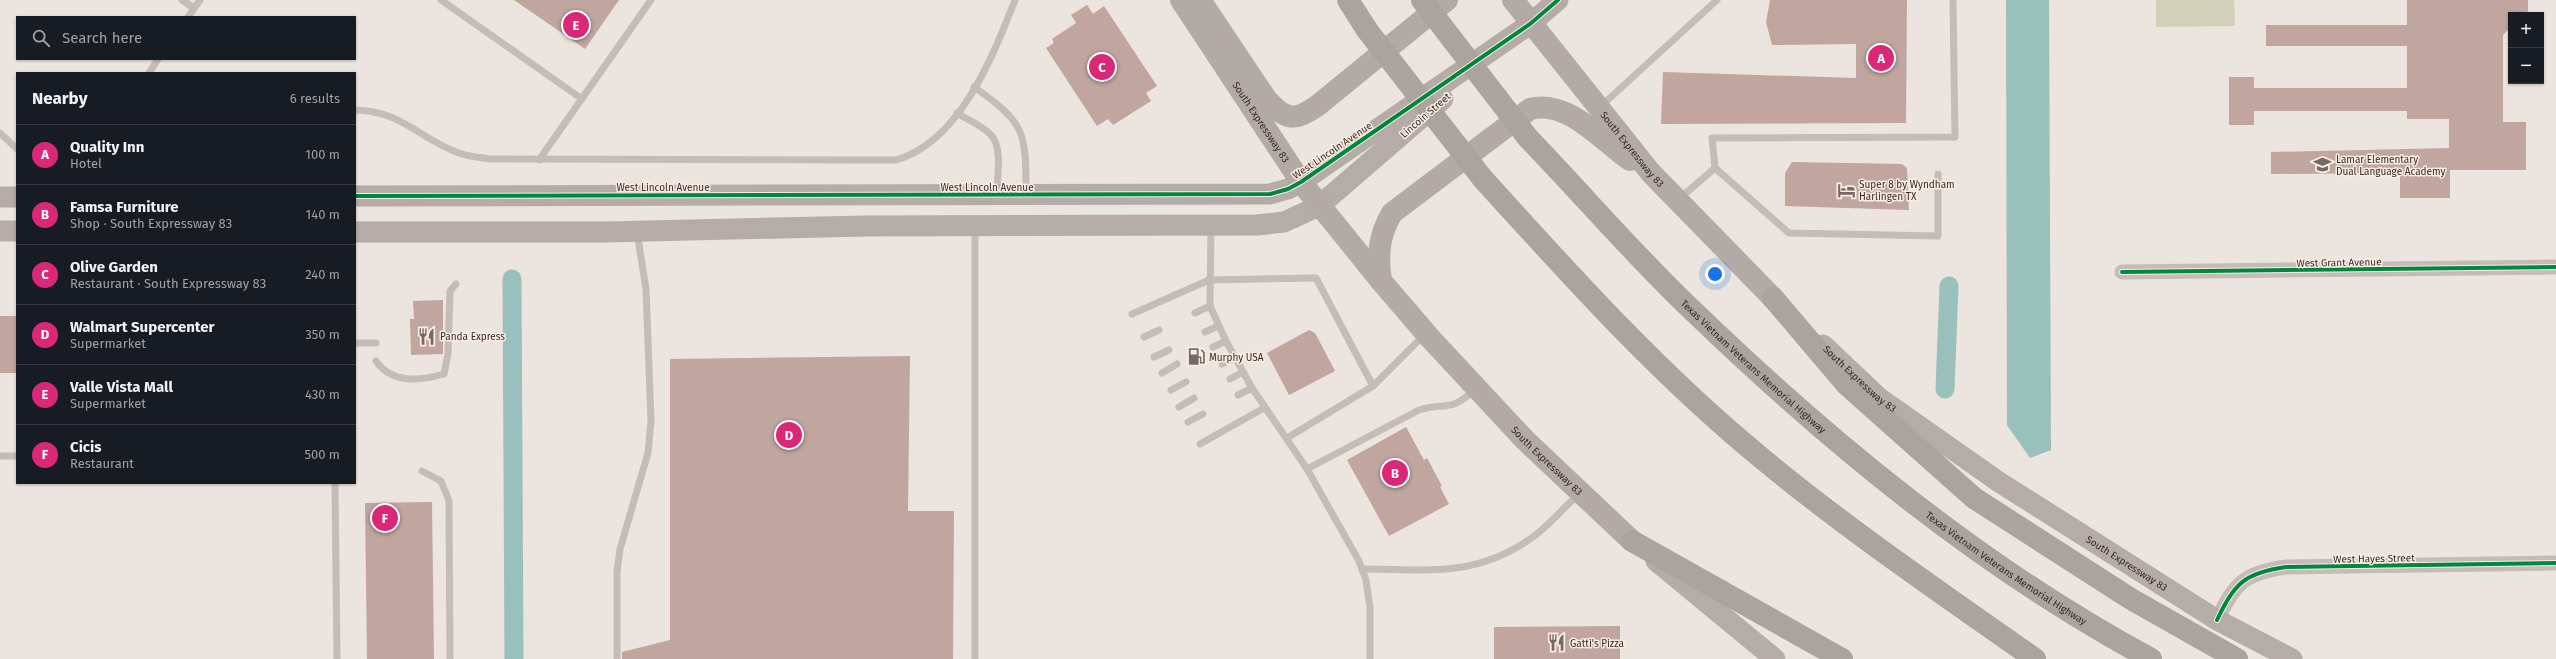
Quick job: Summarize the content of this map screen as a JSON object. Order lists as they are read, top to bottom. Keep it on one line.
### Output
{"streets":{"highway":["Texas Vietnam Veterans Memorial Highway"],"main road":["South Expressway 83"],"street":["Lincoln Street","West Lincoln Avenue","West Grant Avenue","West Hayes Street"]},"crossings":[["Lincoln Street","South Expressway 83"],["Lincoln Street","West Lincoln Avenue"],["South Expressway 83","West Lincoln Avenue"],["South Expressway 83","West Hayes Street"]],"places":{"school or university":["Lamar Elementary Dual Language Academy"],"hotel":["Super 8 by Wyndham Harlingen TX"],"restaurant":["Panda Express","Gatti's Pizza"],"fuel station":["Murphy USA"]},"page":{"pins":["E","A","C","D","B","F"],"map_buttons":["+","−"],"search":"Search here","heading":["Nearby","6 results"],"list":[{"mark":"A","name":"Quality Inn","note":"Hotel","value":"100 m"},{"mark":"B","name":"Famsa Furniture","note":"Shop · South Expressway 83","value":"140 m"},{"mark":"C","name":"Olive Garden","note":"Restaurant · South Expressway 83","value":"240 m"},{"mark":"D","name":"Walmart Supercenter","note":"Supermarket","value":"350 m"},{"mark":"E","name":"Valle Vista Mall","note":"Supermarket","value":"430 m"},{"mark":"F","name":"Cicis","note":"Restaurant","value":"500 m"}]}}
